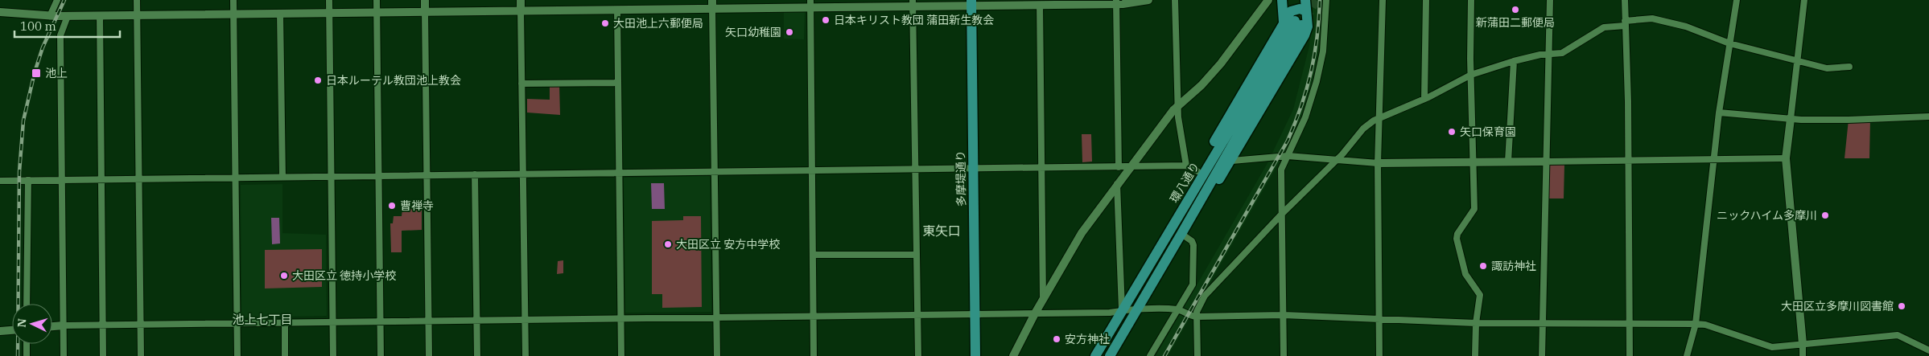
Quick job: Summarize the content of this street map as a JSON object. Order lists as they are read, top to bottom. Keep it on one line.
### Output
{"streets":{"main road":["多摩堤通り","環八通り"]},"districts":["東矢口","池上七丁目"],"places":{"other":["新蒲田二郵便局","日本キリスト教団 蒲田新生教会","大田池上六郵便局","矢口幼稚園","日本ルーテル教団池上教会","矢口保育園","曹禅寺","ニックハイム多摩川","大田区立 安方中学校","諏訪神社","大田区立 徳持小学校","大田区立多摩川図書館","安方神社"],"transit":["池上"]},"scale_bar":"100 m","north":"left"}
